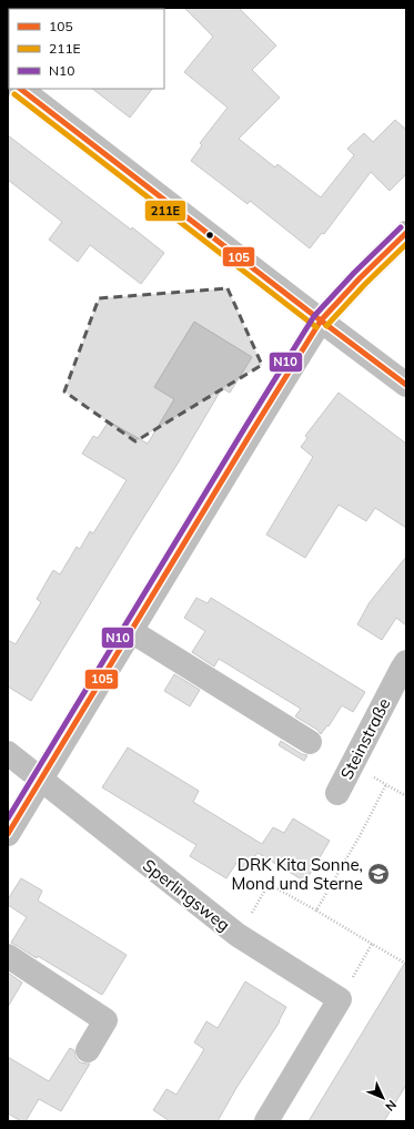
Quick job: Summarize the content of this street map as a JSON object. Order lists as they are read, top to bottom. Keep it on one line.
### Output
{"streets":{"street":["Steinstraße","Sperlingsweg"]},"places":{"school or university":["DRK Kita Sonne, Mond und Sterne"]},"lines":["transit line 105","transit line 211E","transit line N10"],"legend":["105","211E","N10"],"north":"bottom right"}
